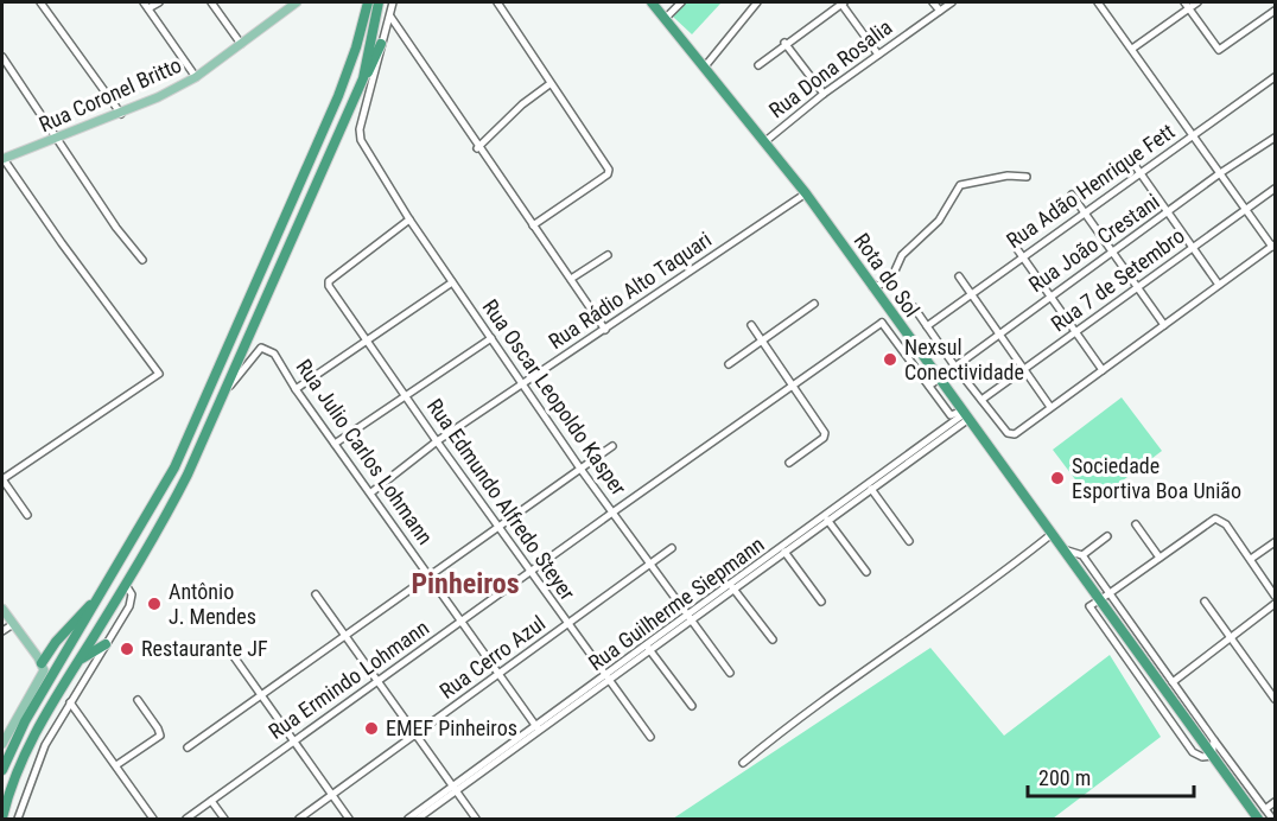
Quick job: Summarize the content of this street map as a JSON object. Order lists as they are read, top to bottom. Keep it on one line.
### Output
{"streets":{"highway":["Rota do Sol"],"main road":["Rua Coronel Britto"],"street":["Rua Dona Rosalia","Rua Adão Henrique Fett","Rua João Crestani","Rua 7 de Setembro","Rua Rádio Alto Taquari","Rua Oscar Leopoldo Kasper","Rua Julio Carlos Lohmann","Rua Edmundo Alfredo Steyer","Rua Guilherme Siepmann","Rua Cerro Azul","Rua Ermindo Lohmann"]},"crossings":[["Rua Dona Rosalia","Rota do Sol"],["Rua João Crestani","Rota do Sol"],["Rota do Sol","Rua Rádio Alto Taquari"],["Rota do Sol","Rua Guilherme Siepmann"],["Rua Rádio Alto Taquari","Rua Oscar Leopoldo Kasper"],["Rua Rádio Alto Taquari","Rua Julio Carlos Lohmann"],["Rua Rádio Alto Taquari","Rua Edmundo Alfredo Steyer"],["Rua Oscar Leopoldo Kasper","Rua Edmundo Alfredo Steyer"],["Rua Oscar Leopoldo Kasper","Rua Guilherme Siepmann"],["Rua Oscar Leopoldo Kasper","Rua Cerro Azul"],["Rua Oscar Leopoldo Kasper","Rua Ermindo Lohmann"],["Rua Julio Carlos Lohmann","Rua Guilherme Siepmann"],["Rua Julio Carlos Lohmann","Rua Cerro Azul"],["Rua Julio Carlos Lohmann","Rua Ermindo Lohmann"],["Rua Edmundo Alfredo Steyer","Rua Guilherme Siepmann"],["Rua Edmundo Alfredo Steyer","Rua Cerro Azul"],["Rua Edmundo Alfredo Steyer","Rua Ermindo Lohmann"]],"districts":["Pinheiros"],"places":["Nexsul Conectividade","Sociedade Esportiva Boa União","Antônio J. Mendes","Restaurante JF","EMEF Pinheiros"],"scale_bar":"200 m"}
